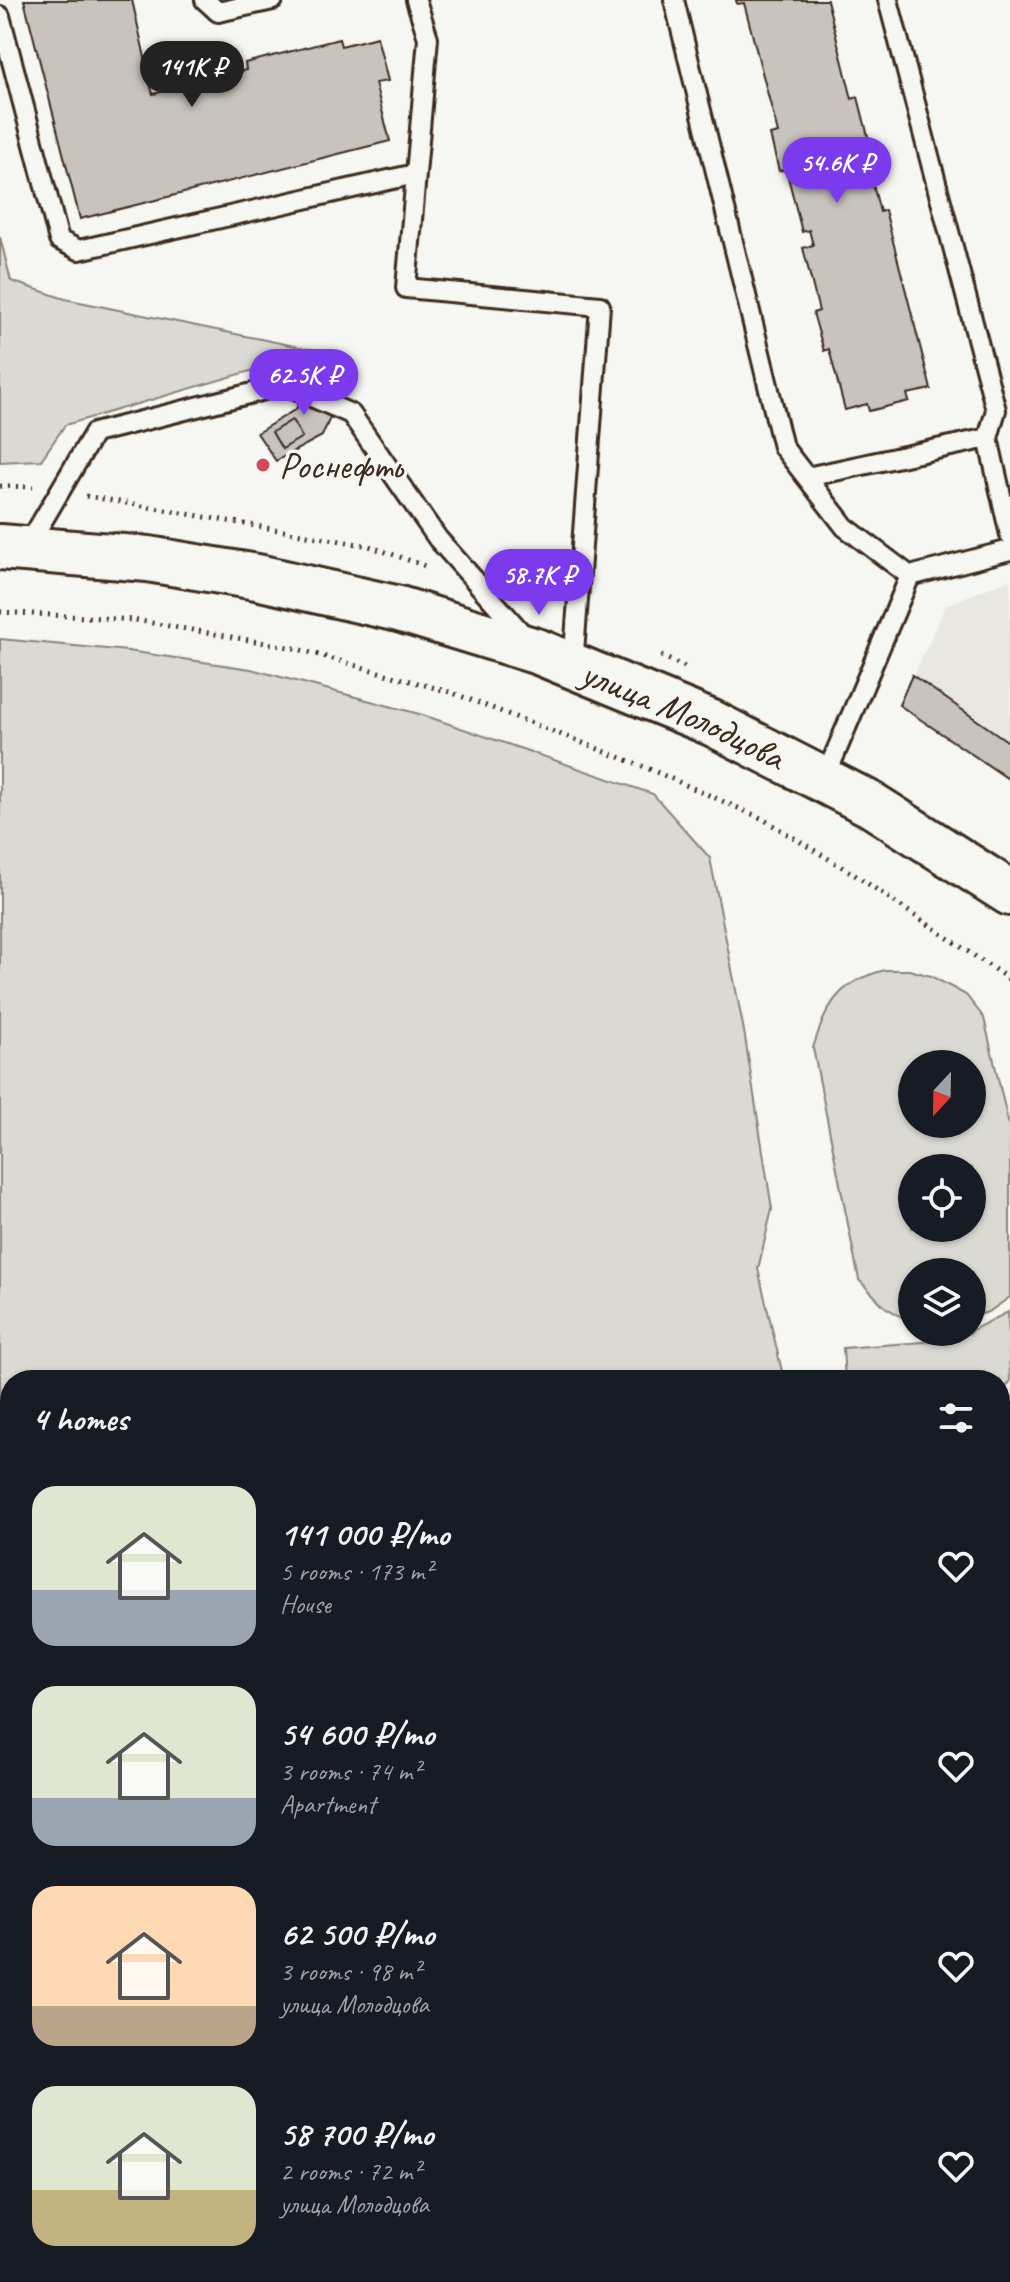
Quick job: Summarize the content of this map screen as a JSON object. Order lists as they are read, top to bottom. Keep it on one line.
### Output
{"streets":{"street":["улица Молодцова"]},"places":["Роснефть"],"north":"bottom","page":{"price":["141K ₽","54.6K ₽","62.5K ₽","58.7K ₽"],"heading":"4 homes","list":[{"name":"141 000 ₽/mo","note":"5 rooms · 173 m² · House"},{"name":"54 600 ₽/mo","note":"3 rooms · 74 m² · Apartment"},{"name":"62 500 ₽/mo","note":"3 rooms · 98 m² · улица Молодцова"},{"name":"58 700 ₽/mo","note":"2 rooms · 72 m² · улица Молодцова"}]}}
